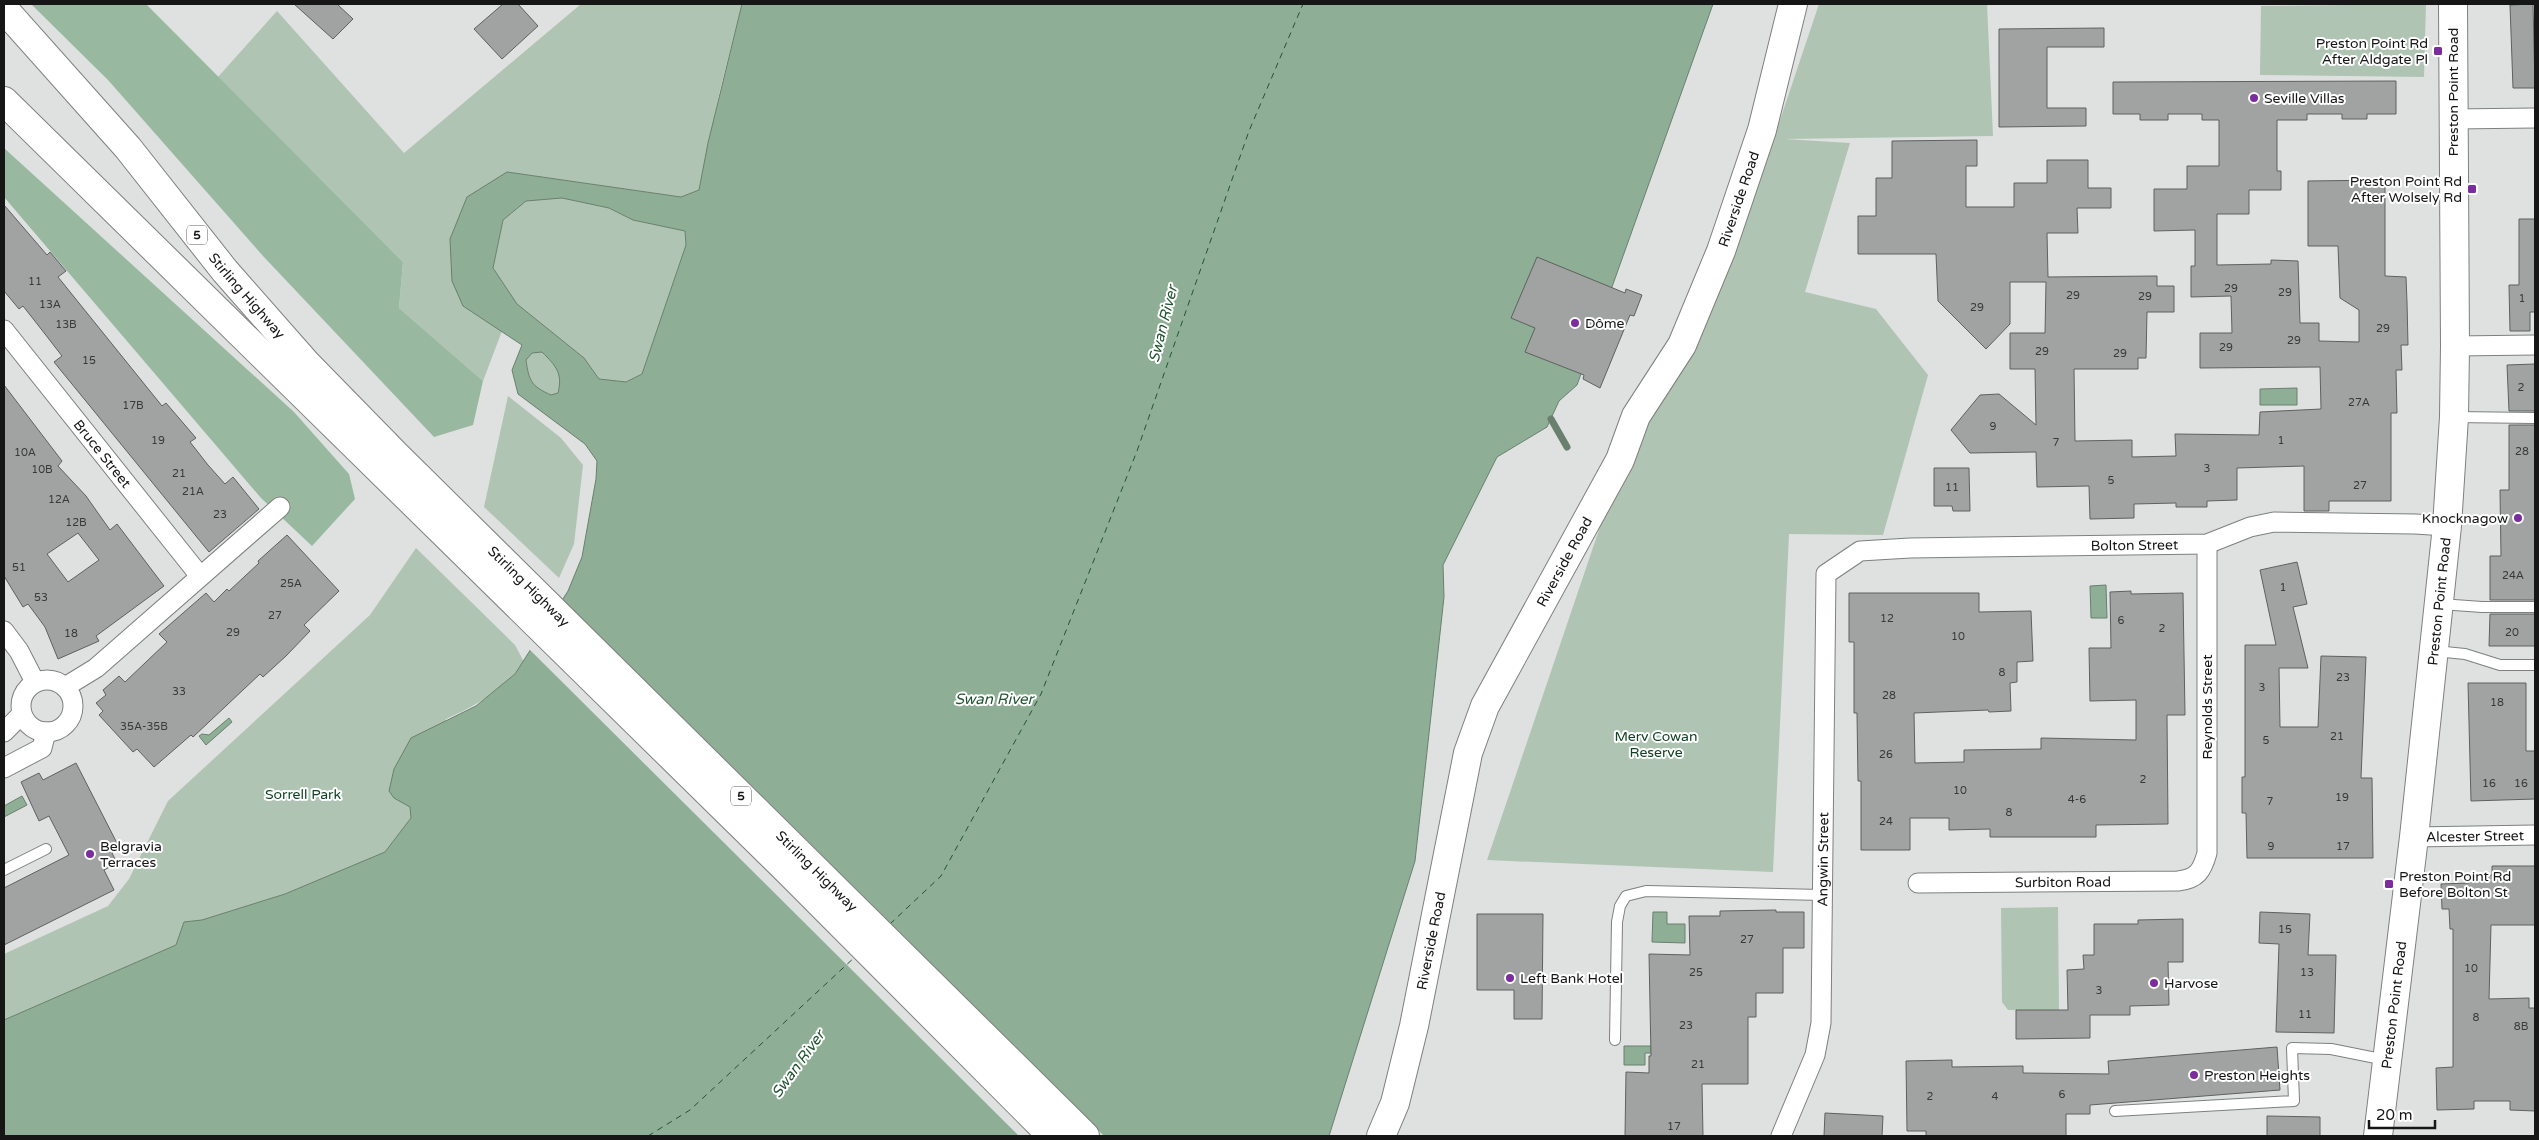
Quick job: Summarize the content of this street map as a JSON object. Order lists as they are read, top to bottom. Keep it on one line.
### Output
{"streets":{"main road":["Preston Point Road","Riverside Road","5","Stirling Highway"],"street":["Bruce Street","Bolton Street","Reynolds Street","Alcester Street","Angwin Street","Surbiton Road"]},"crossings":[["Preston Point Road","Bolton Street"],["Preston Point Road","Alcester Street"],["Bolton Street","Reynolds Street"],["Bolton Street","Angwin Street"],["Reynolds Street","Surbiton Road"]],"water":["Swan River"],"parks":["Merv Cowan Reserve","Sorrell Park"],"places":{"transit":["Preston Point Rd After Aldgate Pl","Preston Point Rd After Wolsely Rd","Preston Point Rd Before Bolton St"],"other":["Seville Villas","Dôme","Knocknagow","Belgravia Terraces","Left Bank Hotel","Harvose","Preston Heights"]},"house_numbers":["11","29","29","29","29","1","13A","29","13B","29","29","29","29","29","15","2","27A","17B","9","19","1","7","28","10A","3","10B","21","5","27","11","21A","12A","23","12B","51","24A","25A","1","53","27","12","6","2","29","20","18","10","8","23","3","33","28","18","35A-35B","21","5","26","2","16","16","10","19","4-6","7","8","24","9","17","15","27","10","25","13","3","11","8","23","8B","21","6","2","4","17"],"scale_bar":"20 m"}
